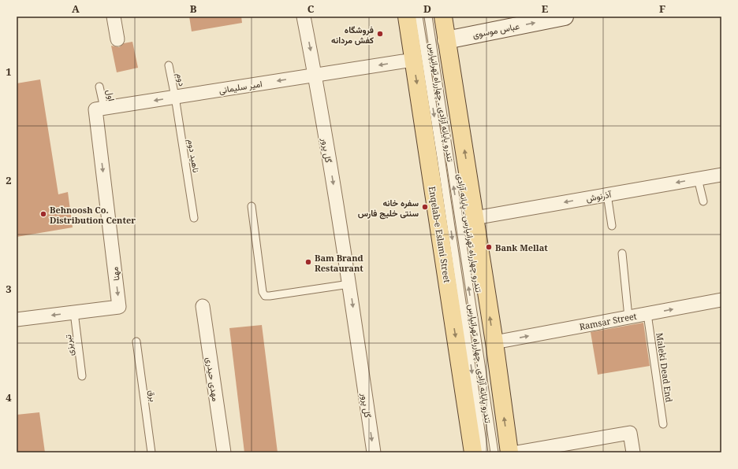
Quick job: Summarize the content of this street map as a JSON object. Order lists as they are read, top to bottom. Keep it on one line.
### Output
{"streets":{"main road":["Enqelab-e Eslami Street"],"street":["عباس موسوی","امیر سلیمانی","گل پرور","آذرنوش","مهنا","Ramsar Street","مهدی حیدری"],"lane":["دوم","اول","تندرو پایانه آزادی ـ چهارراه تهرانپارس","ناهید دوم","تندرو چهارراه تهرانپارس ـ پایانه آزادی","تبریزی","Maleki Dead End","برق"]},"crossings":[["دوم","امیر سلیمانی"],["دوم","ناهید دوم"],["امیر سلیمانی","اول"],["امیر سلیمانی","گل پرور"],["امیر سلیمانی","ناهید دوم"],["امیر سلیمانی","Enqelab-e Eslami Street"],["امیر سلیمانی","مهنا"],["اول","مهنا"],["مهنا","تبریزی"],["Ramsar Street","Maleki Dead End"]],"one_way":["عباس موسوی","امیر سلیمانی","تندرو پایانه آزادی ـ چهارراه تهرانپارس","گل پرور","آذرنوش","تندرو چهارراه تهرانپارس ـ پایانه آزادی","Ramsar Street"],"places":["فروشگاه کفش مردانه","سفره خانه سنتی خلیج فارس","Behnoosh Co. Distribution Center","Bank Mellat","Bam Brand Restaurant"],"grid":{"columns":["A","B","C","D","E","F"],"rows":["1","2","3","4"]}}
